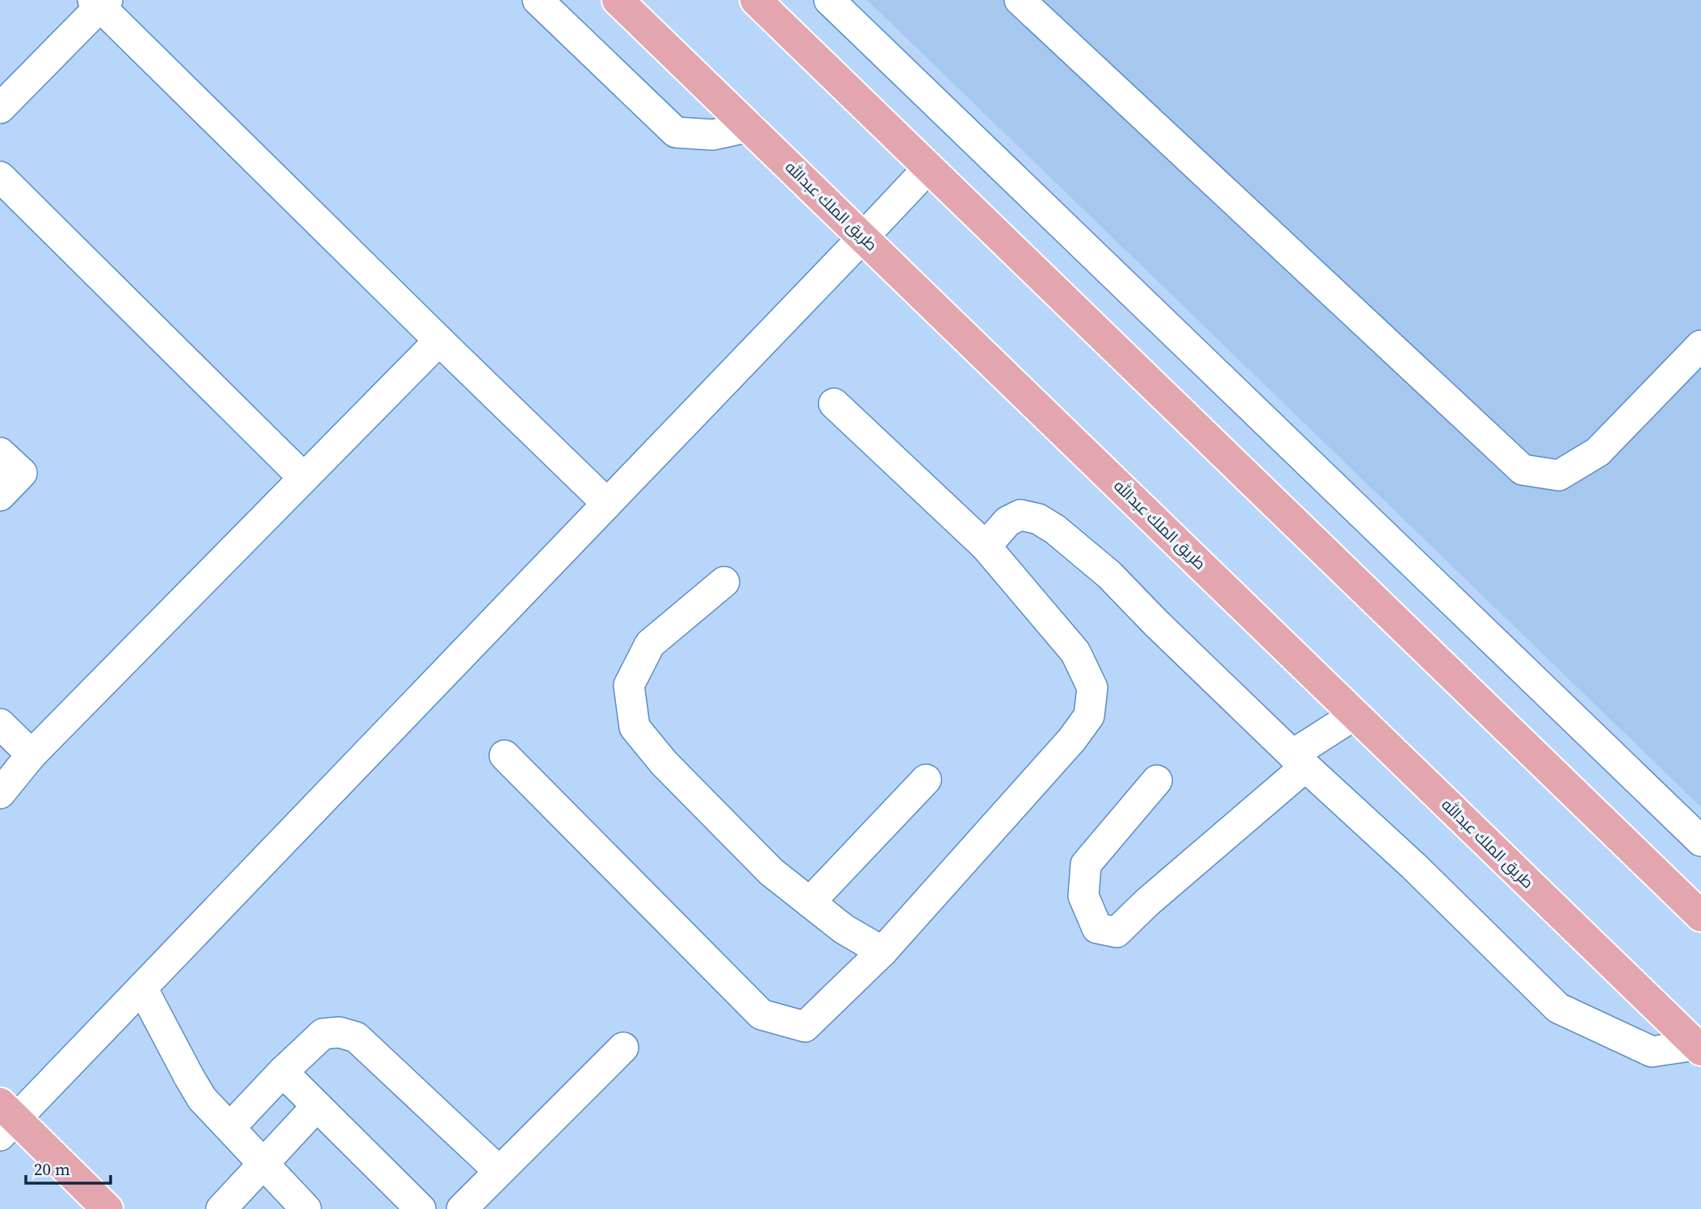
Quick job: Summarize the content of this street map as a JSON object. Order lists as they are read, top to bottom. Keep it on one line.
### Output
{"streets":{"main road":["طريق الملك عبدالله"]},"scale_bar":"20 m"}
